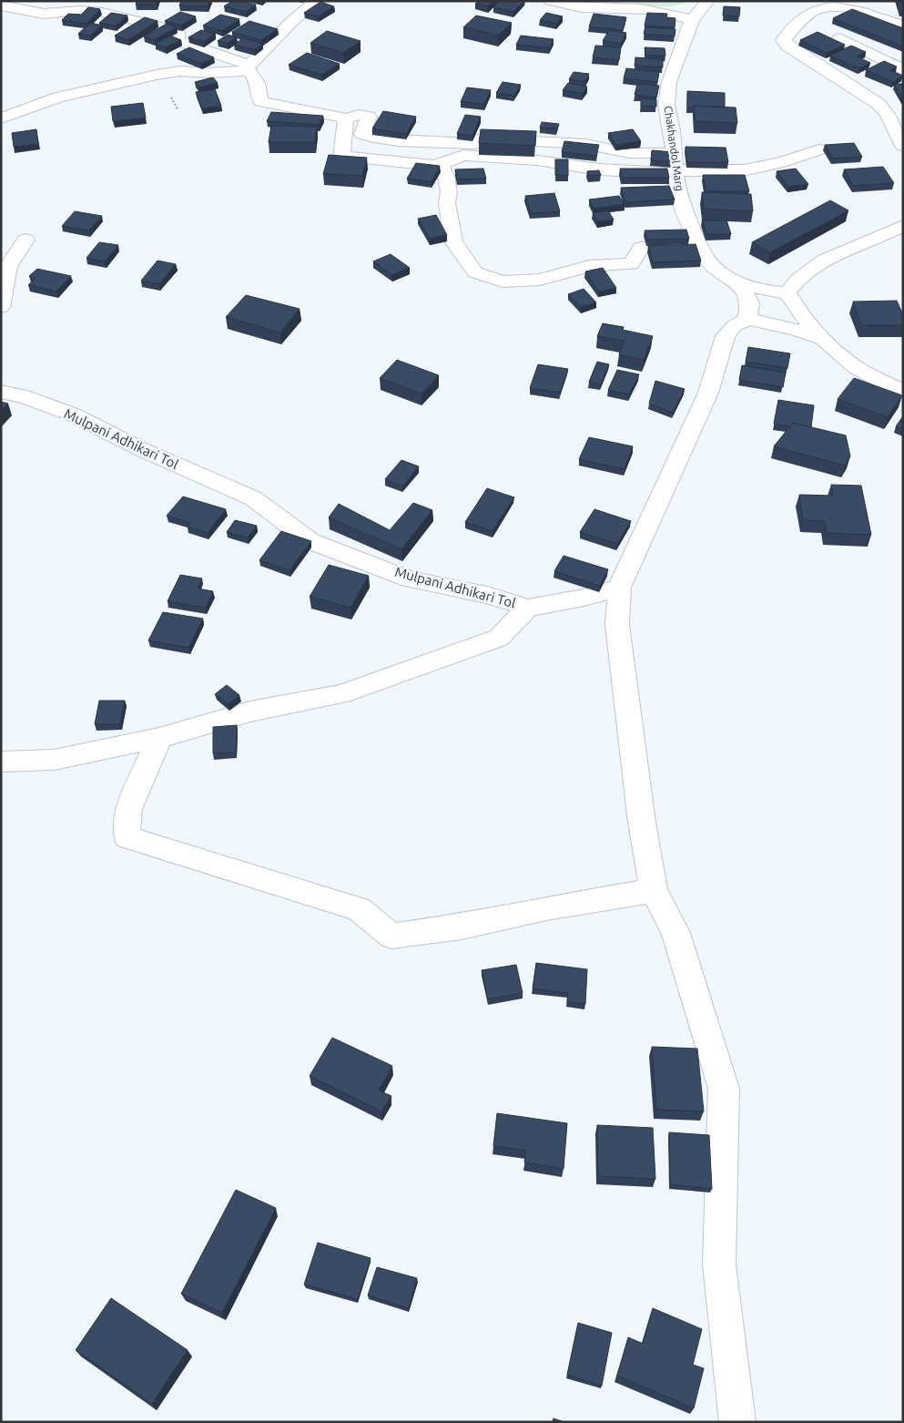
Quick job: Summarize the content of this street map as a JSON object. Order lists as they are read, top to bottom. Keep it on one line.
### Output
{"streets":{"street":["Chakhandol Marg","Mulpani Adhikari Tol"]}}
